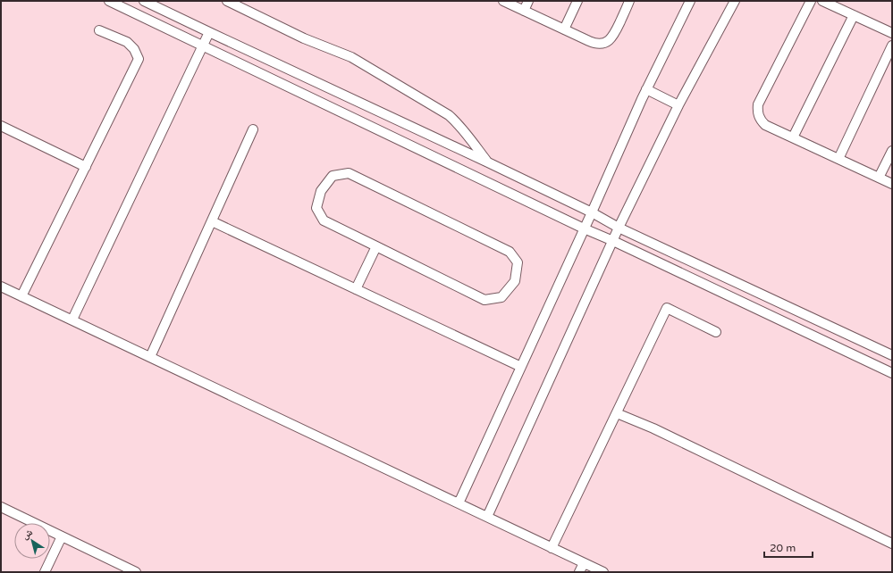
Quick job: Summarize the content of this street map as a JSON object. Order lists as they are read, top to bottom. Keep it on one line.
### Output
{"scale_bar":"20 m","north":"top left"}
